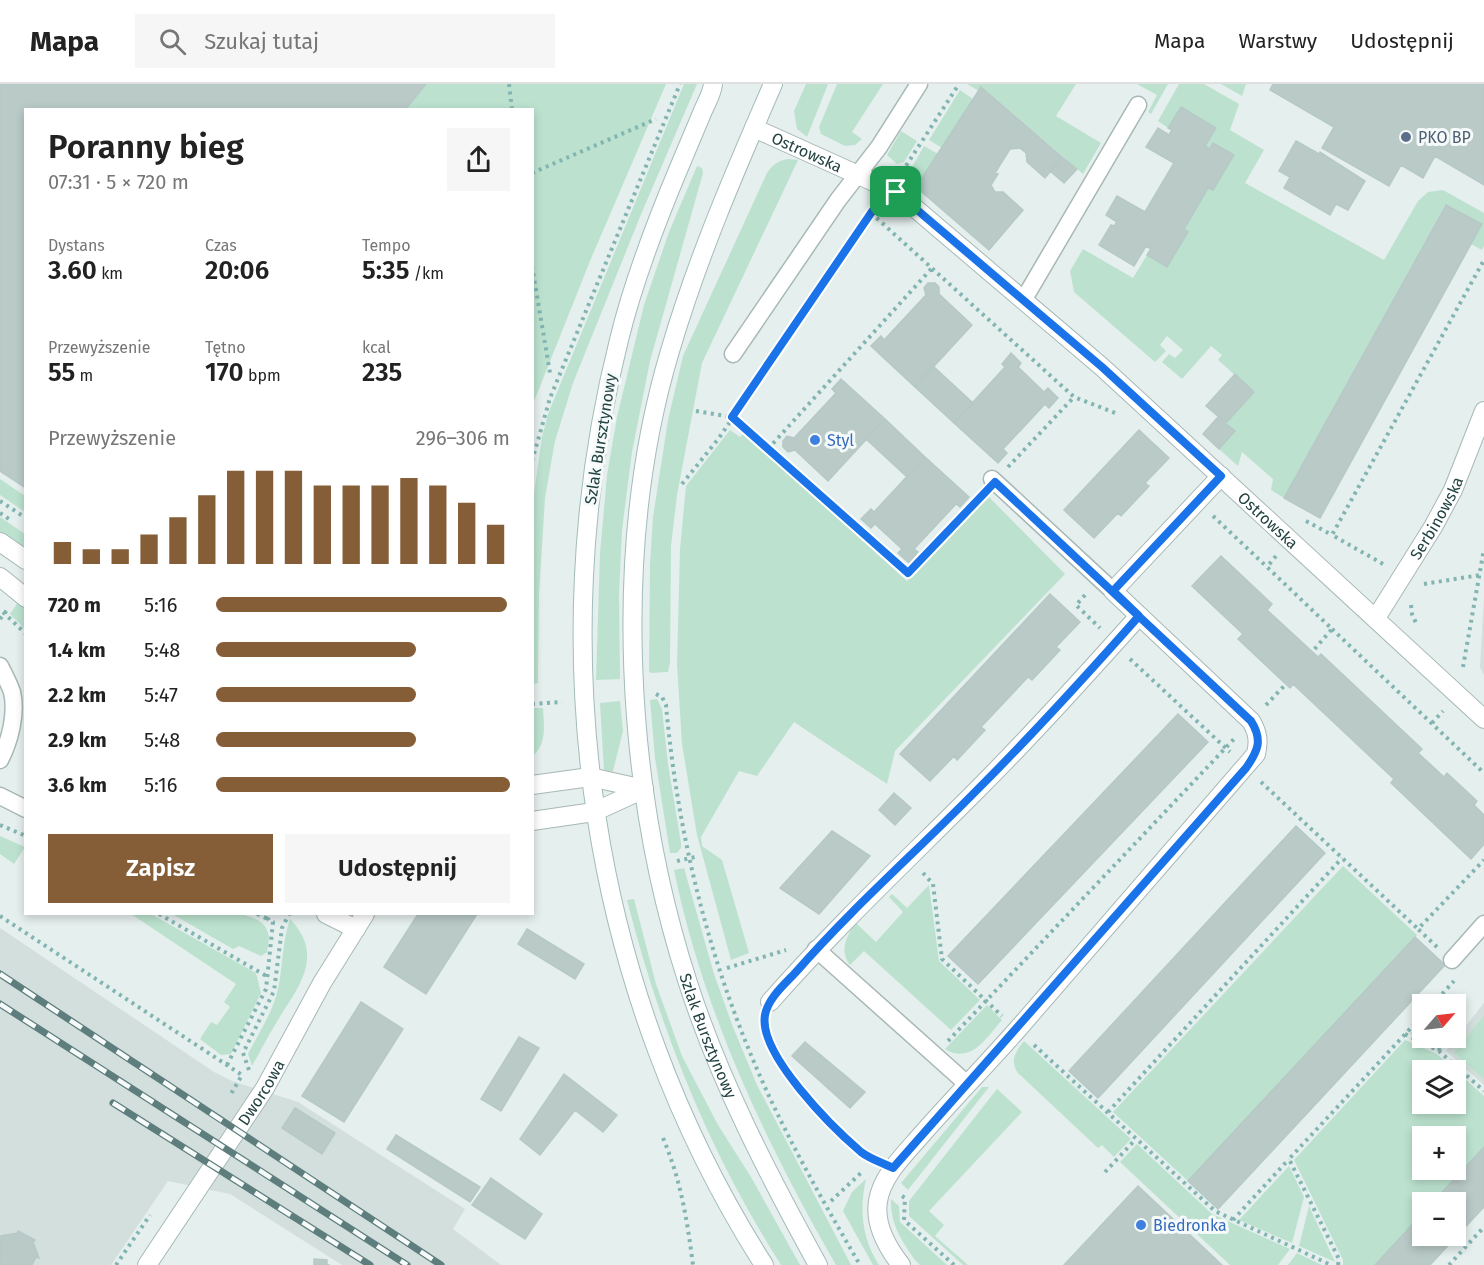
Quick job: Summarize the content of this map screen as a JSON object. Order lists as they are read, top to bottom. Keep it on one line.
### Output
{"streets":{"street":["Ostrowska","Szlak Bursztynowy","Serbinowska","Dworcowa"]},"crossings":[["Ostrowska","Szlak Bursztynowy"],["Ostrowska","Serbinowska"]],"places":["PKO BP","Styl","Biedronka"],"north":"top right","page":{"header":"Mapa","search":"Szukaj tutaj","nav":["Mapa","Warstwy","Udostępnij"],"heading":["Poranny bieg","07:31 · 5 × 720 m"],"stats":[["Dystans","3.60 km"],["Czas","20:06"],["Tempo","5:35 /km"],["Przewyższenie","55 m"],["Tętno","170 bpm"],["kcal","235"]],"chart":["Przewyższenie","296–306 m"],"list":[{"name":"720 m","note":"5:16"},{"name":"1.4 km","note":"5:48"},{"name":"2.2 km","note":"5:47"},{"name":"2.9 km","note":"5:48"},{"name":"3.6 km","note":"5:16"}],"buttons":["Zapisz","Udostępnij"],"map_buttons":["+","−"]}}
